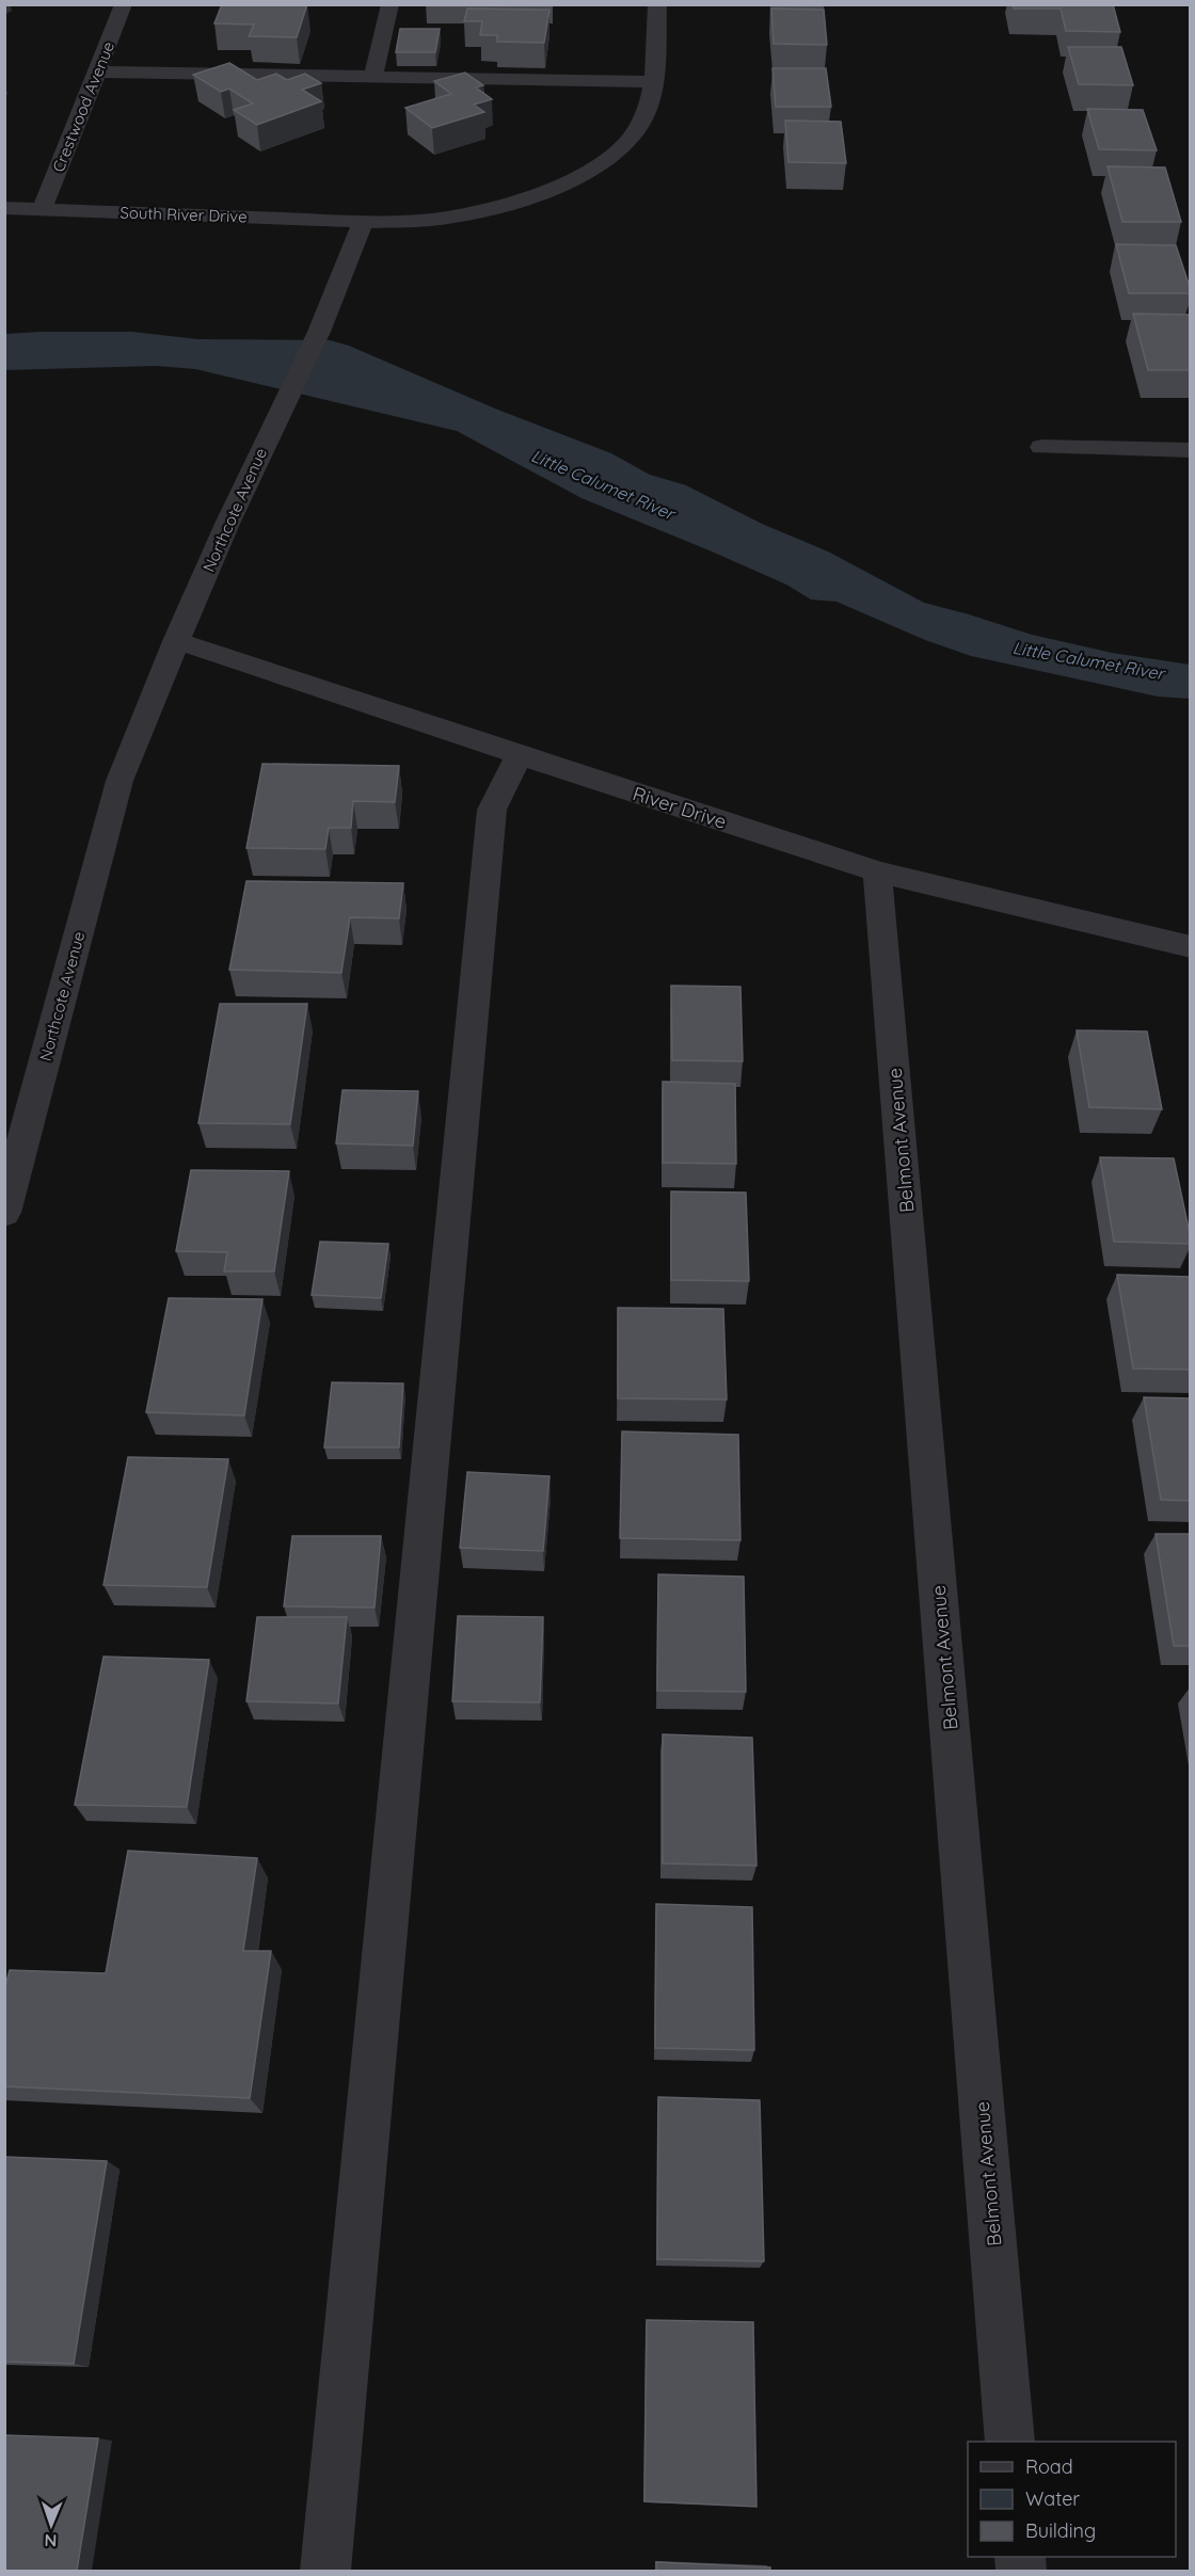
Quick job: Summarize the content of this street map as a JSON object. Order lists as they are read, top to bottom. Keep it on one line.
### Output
{"streets":{"street":["Crestwood Avenue","South River Drive","Northcote Avenue","River Drive","Belmont Avenue"]},"crossings":[["Crestwood Avenue","South River Drive"],["South River Drive","Northcote Avenue"],["Northcote Avenue","River Drive"],["River Drive","Belmont Avenue"]],"water":["Little Calumet River"],"legend":["Road","Water","Building"],"north":"bottom"}
